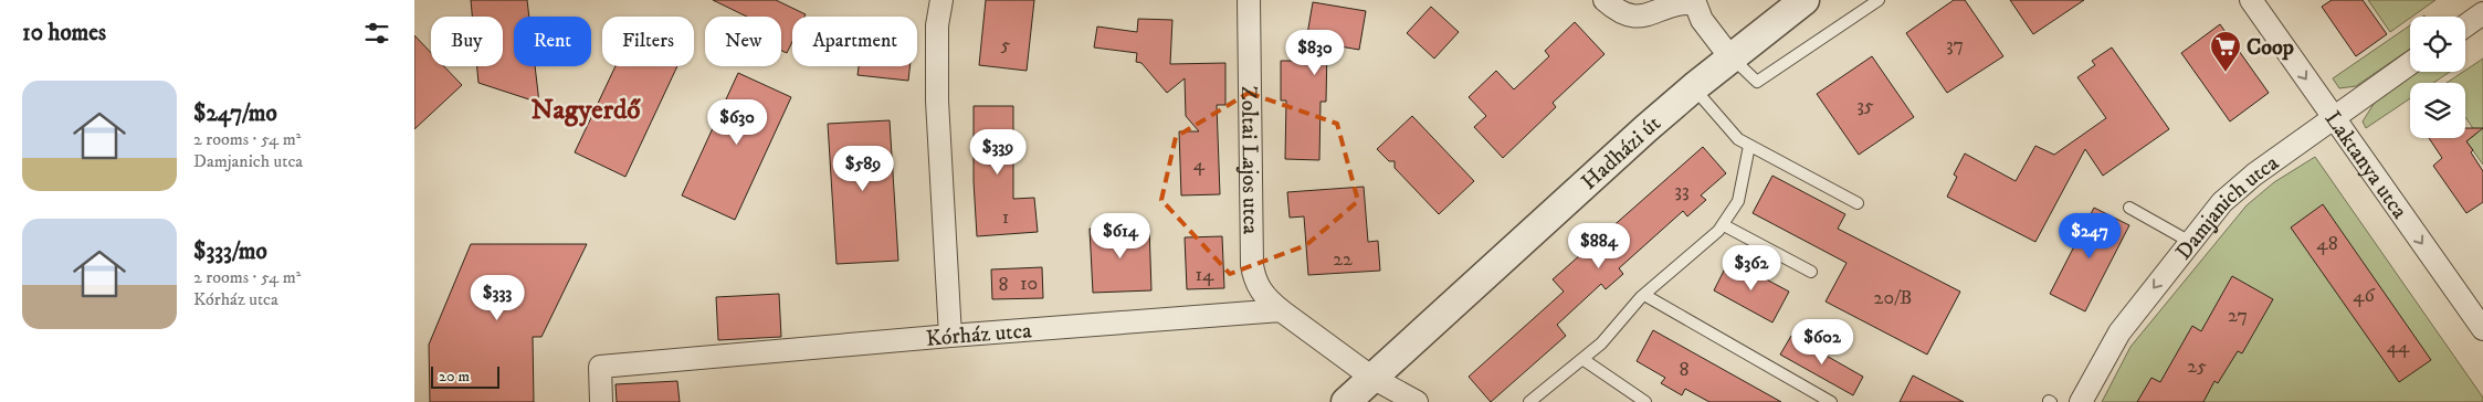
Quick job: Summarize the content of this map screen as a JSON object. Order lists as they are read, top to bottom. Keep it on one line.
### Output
{"streets":{"street":["Hadházi út","Zoltai Lajos utca","Laktanya utca","Damjanich utca","Kórház utca"]},"crossings":[["Zoltai Lajos utca","Kórház utca"],["Laktanya utca","Damjanich utca"]],"one_way":["Laktanya utca","Damjanich utca"],"districts":["Nagyerdő"],"places":{"supermarket":["Coop"]},"house_numbers":["5","37","35","4","33","1","48","22","14","10","8","46","20/B","27","44","25","8"],"scale_bar":"20 m","page":{"heading":"10 homes","chip":["Buy","Rent","Filters","New","Apartment"],"price":["$830","$630","$339","$589","$614","$247","$884","$362","$333","$602"],"list":[{"name":"$247/mo","note":"2 rooms · 54 m² · Damjanich utca"},{"name":"$333/mo","note":"2 rooms · 54 m² · Kórház utca"}],"scale":"20 m"}}
